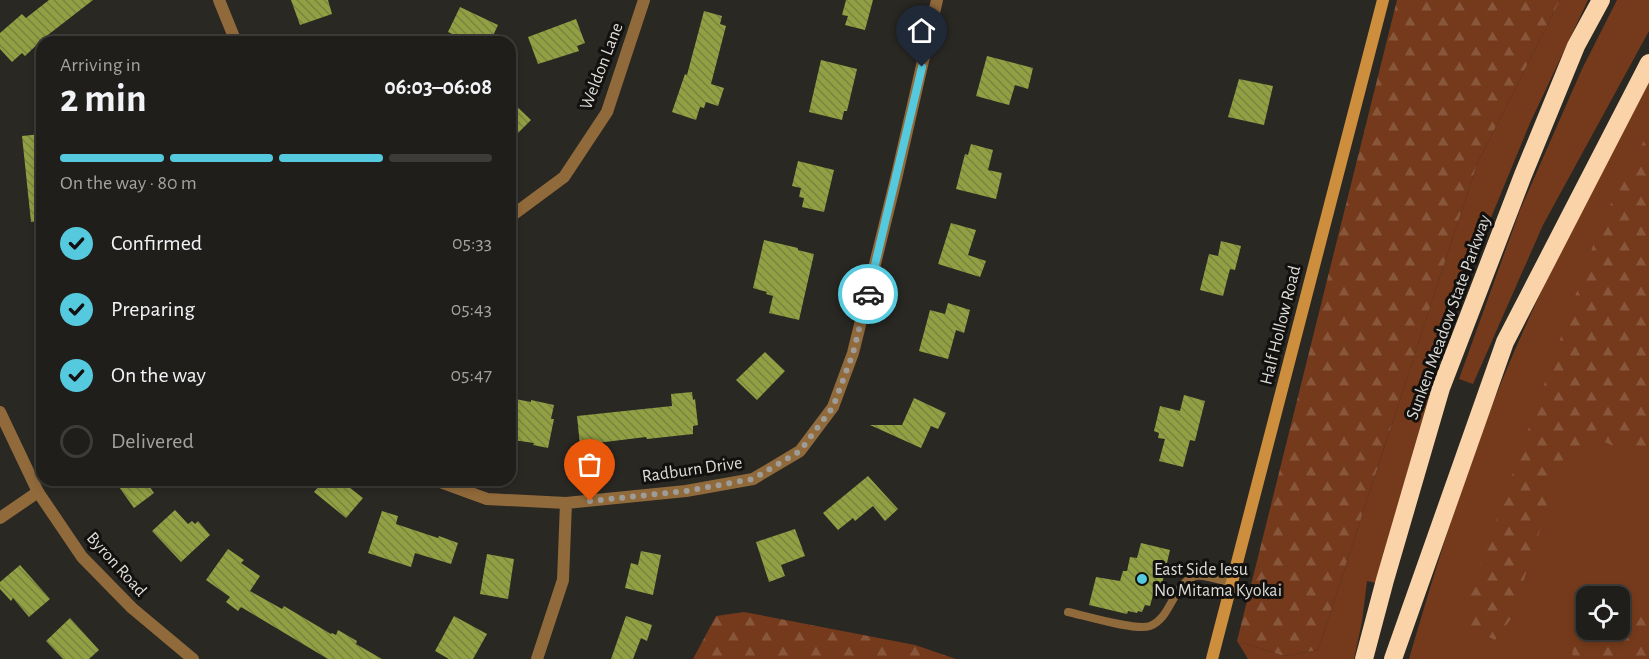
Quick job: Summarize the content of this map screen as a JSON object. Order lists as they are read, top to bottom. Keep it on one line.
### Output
{"streets":{"highway":["Sunken Meadow State Parkway"],"street":["Weldon Lane","Half Hollow Road","Radburn Drive","Byron Road"]},"places":["East Side Iesu No Mitama Kyokai"],"page":{"heading":["2 min","Arriving in","06:03–06:08"],"bar":"On the way · 80 m","list":[["Confirmed","05:33"],["Preparing","05:43"],["On the way","05:47"],"Delivered"]}}
